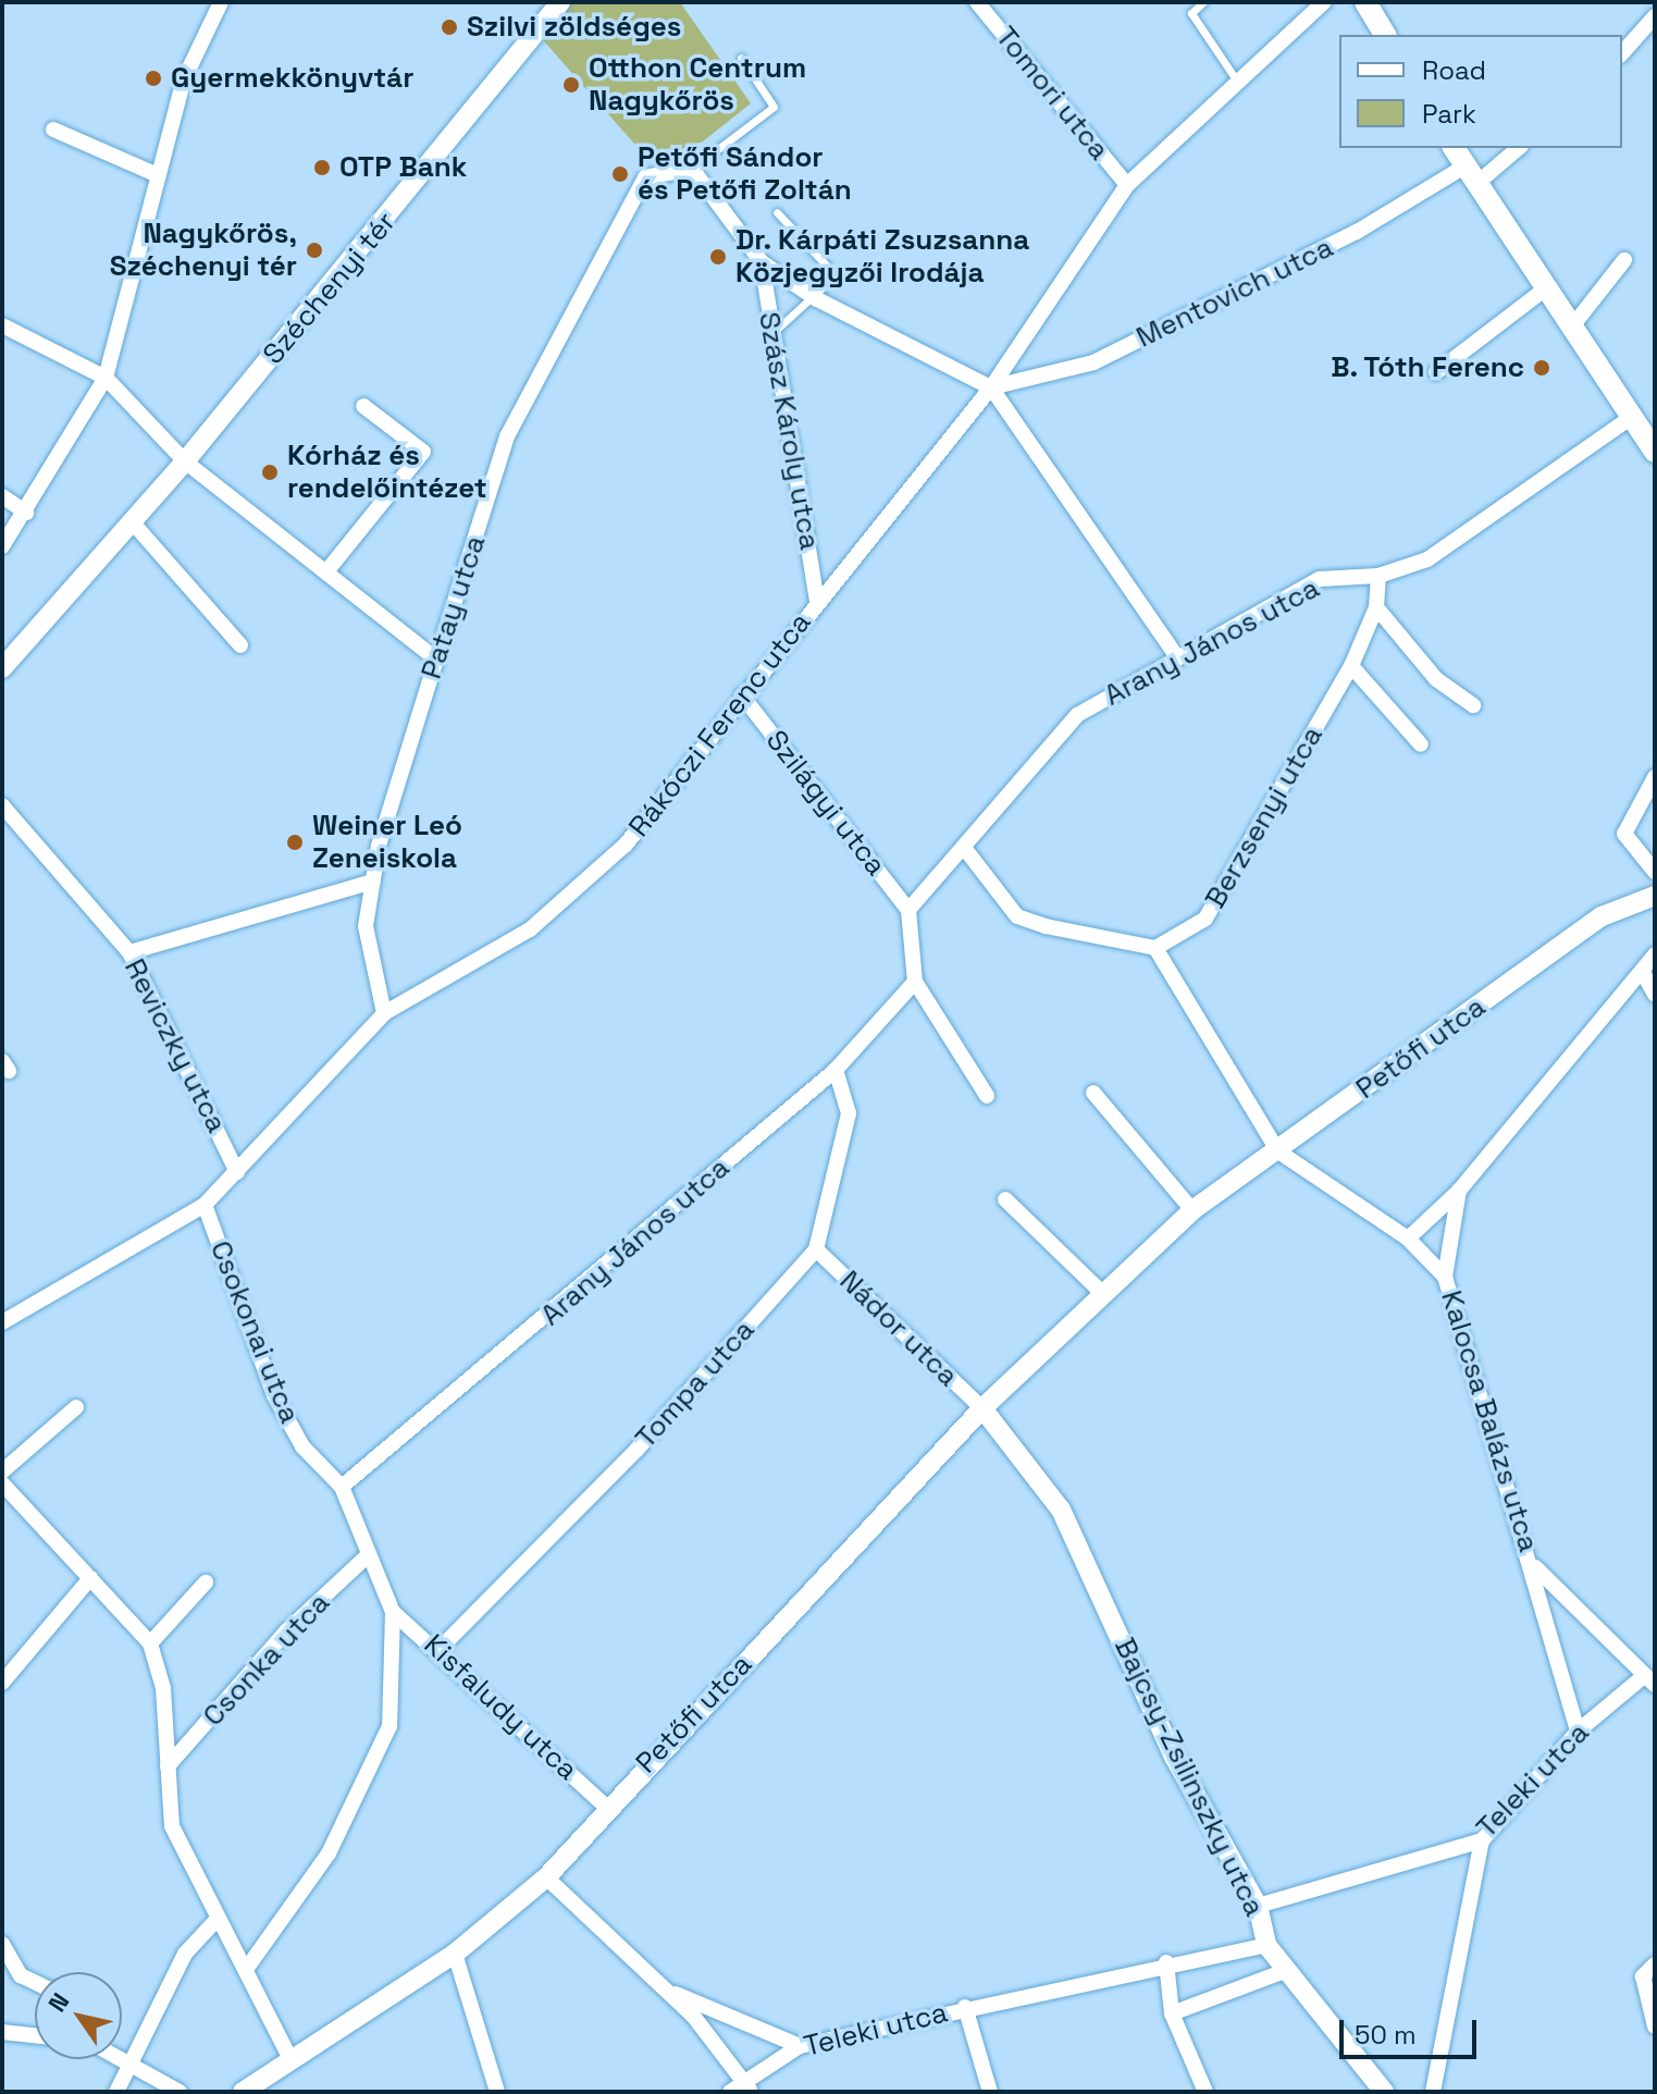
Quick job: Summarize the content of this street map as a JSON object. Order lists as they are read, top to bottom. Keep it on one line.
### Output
{"streets":{"street":["Tomori utca","Széchenyi tér","Mentovich utca","Szász Károly utca","Patay utca","Arany János utca","Rákóczi Ferenc utca","Szilágyi utca","Berzsenyi utca","Reviczky utca","Petőfi utca","Nádor utca","Csokonai utca","Tompa utca","Kalocsa Balázs utca","Csonka utca","Kisfaludy utca","Bajcsy-Zsilinszky utca","Teleki utca"]},"crossings":[["Tomori utca","Rákóczi Ferenc utca"],["Mentovich utca","Rákóczi Ferenc utca"],["Szász Károly utca","Rákóczi Ferenc utca"],["Patay utca","Rákóczi Ferenc utca"],["Arany János utca","Szilágyi utca"],["Arany János utca","Berzsenyi utca"],["Arany János utca","Csokonai utca"],["Arany János utca","Tompa utca"],["Rákóczi Ferenc utca","Szilágyi utca"],["Rákóczi Ferenc utca","Reviczky utca"],["Rákóczi Ferenc utca","Csokonai utca"],["Petőfi utca","Nádor utca"],["Petőfi utca","Kalocsa Balázs utca"],["Petőfi utca","Kisfaludy utca"],["Petőfi utca","Bajcsy-Zsilinszky utca"],["Nádor utca","Tompa utca"],["Nádor utca","Bajcsy-Zsilinszky utca"],["Csokonai utca","Csonka utca"],["Csokonai utca","Kisfaludy utca"],["Tompa utca","Kisfaludy utca"],["Kalocsa Balázs utca","Teleki utca"],["Bajcsy-Zsilinszky utca","Teleki utca"]],"places":["Szilvi zöldséges","Gyermekkönyvtár","Otthon Centrum Nagykőrös","OTP Bank","Petőfi Sándor és Petőfi Zoltán","Nagykőrös, Széchenyi tér","Dr. Kárpáti Zsuzsanna Közjegyzői Irodája","B. Tóth Ferenc","Kórház és rendelőintézet","Weiner Leó Zeneiskola"],"legend":["Road","Park"],"scale_bar":"50 m","north":"top left"}
